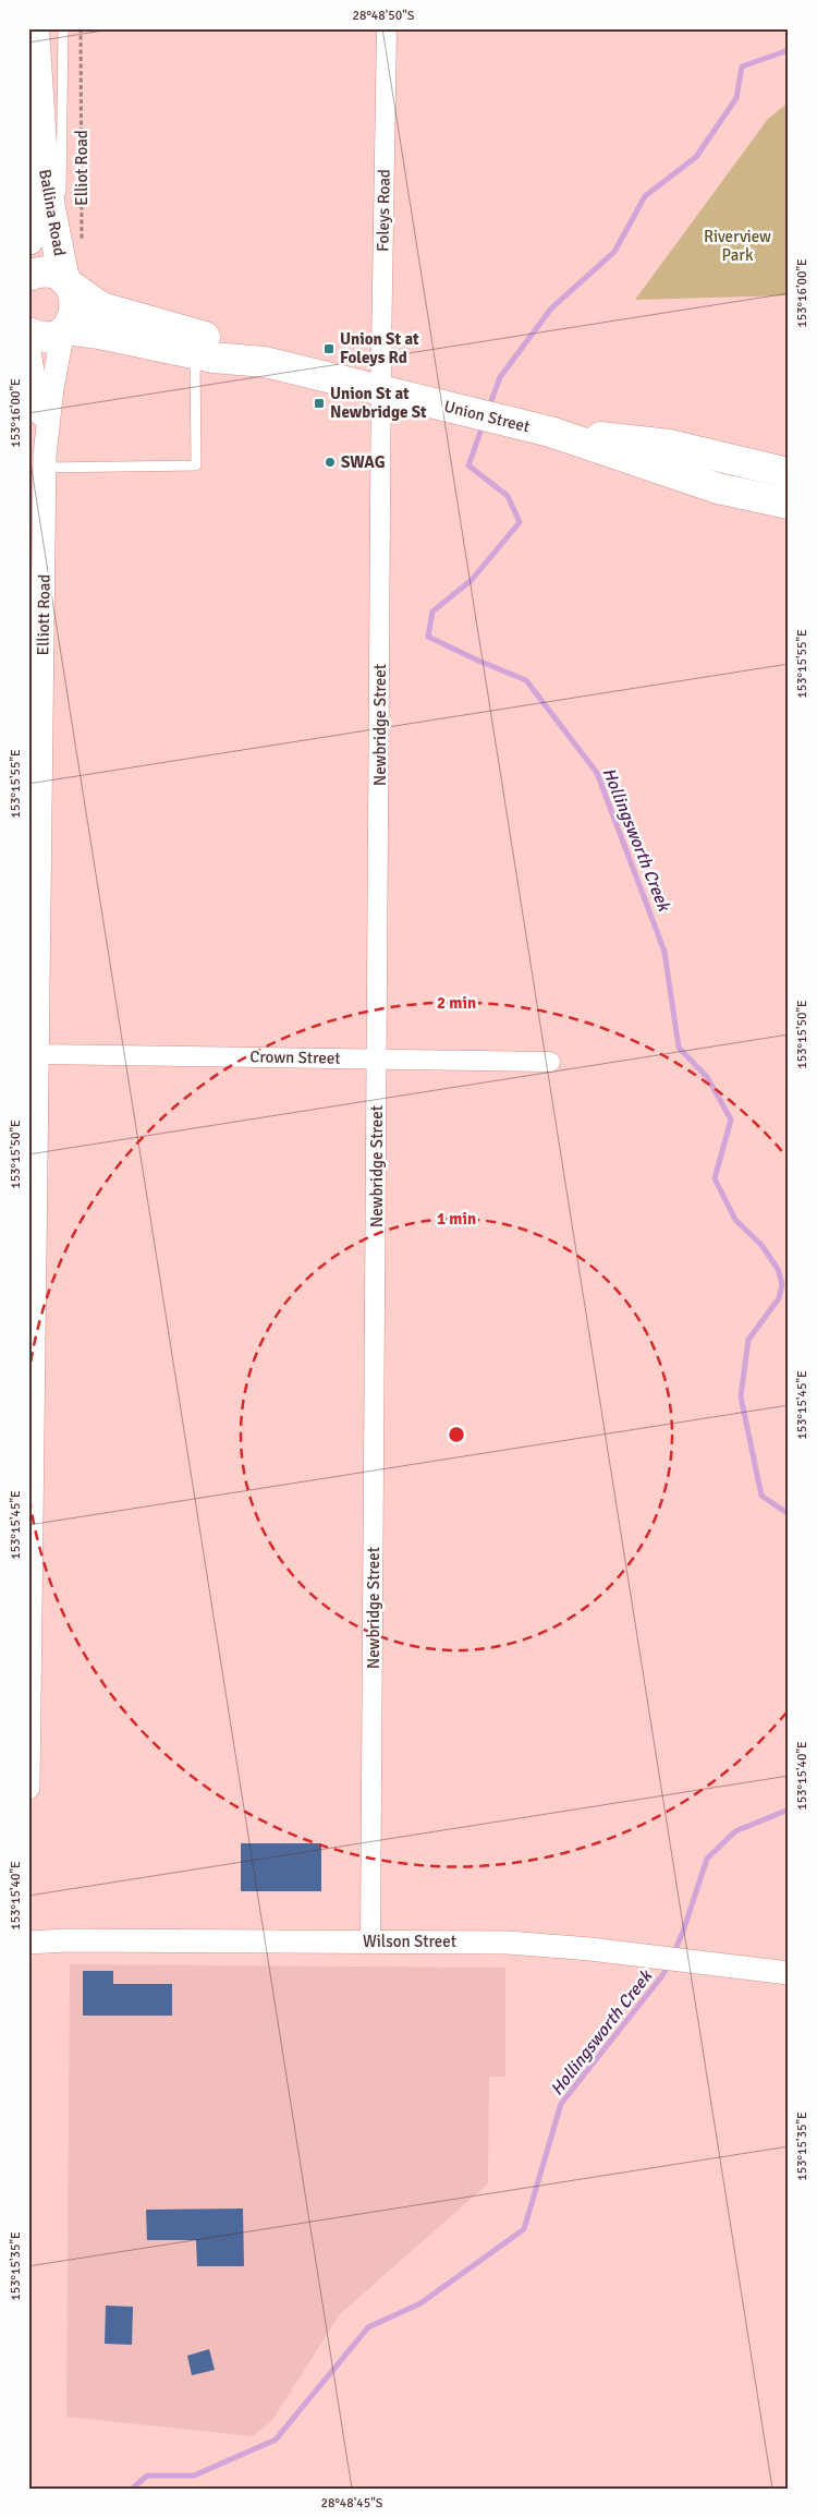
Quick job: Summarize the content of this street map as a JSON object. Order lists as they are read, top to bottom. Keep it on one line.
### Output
{"streets":{"main road":["Ballina Road","Union Street"],"street":["Foleys Road","Elliott Road","Newbridge Street","Crown Street","Wilson Street"],"lane":["Elliot Road"]},"crossings":[["Elliot Road","Ballina Road"],["Foleys Road","Union Street"],["Foleys Road","Newbridge Street"],["Ballina Road","Union Street"],["Ballina Road","Elliott Road"],["Union Street","Elliott Road"],["Union Street","Newbridge Street"],["Elliott Road","Crown Street"],["Newbridge Street","Crown Street"],["Newbridge Street","Wilson Street"]],"water":["Hollingsworth Creek"],"parks":["Riverview Park"],"places":{"transit":["Union St at Foleys Rd","Union St at Newbridge St"],"other":["SWAG"]},"coordinates":["28°48'50\"S","153°16'00\"E","153°15'55\"E","153°15'50\"E","153°15'45\"E","153°15'40\"E","153°15'35\"E","28°48'45\"S"],"rings":["2 min","1 min"]}
